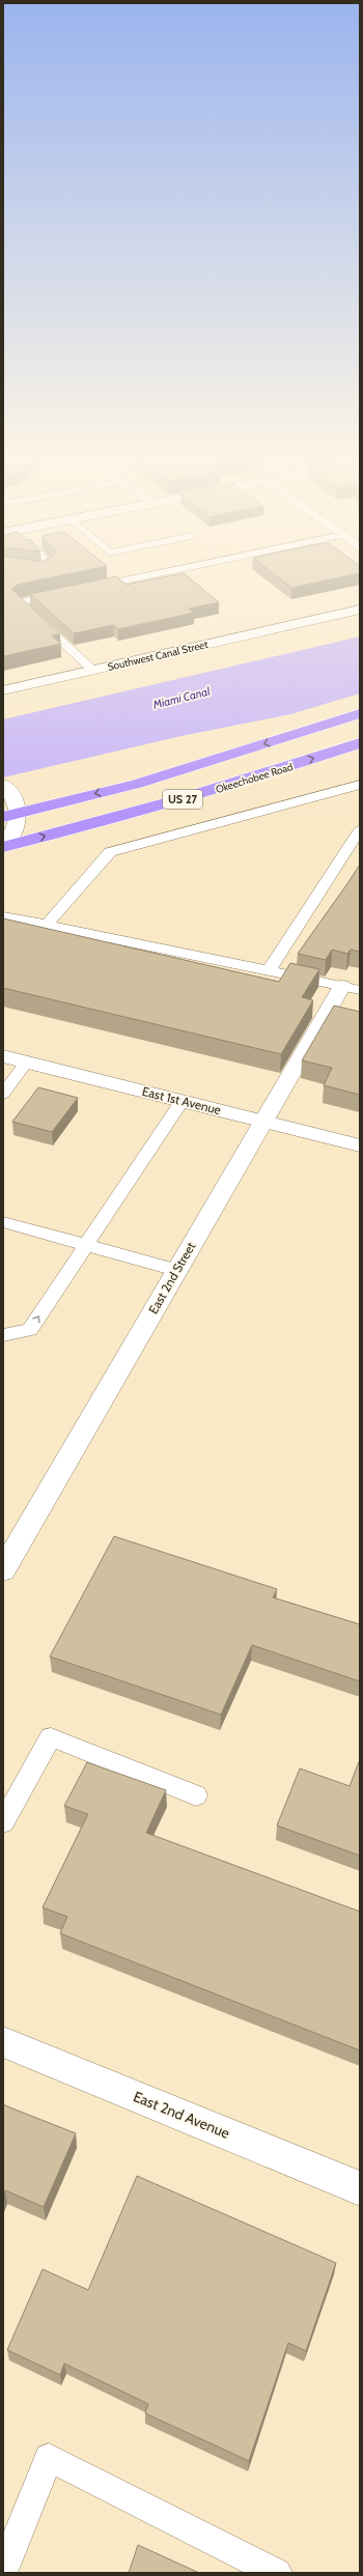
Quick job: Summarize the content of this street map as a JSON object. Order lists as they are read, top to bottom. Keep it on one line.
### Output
{"streets":{"highway":["Okeechobee Road","US 27"],"street":["Southwest Canal Street","East 1st Avenue","East 2nd Street","East 2nd Avenue"]},"crossings":[["East 1st Avenue","East 2nd Street"]],"water":["Miami Canal"]}
